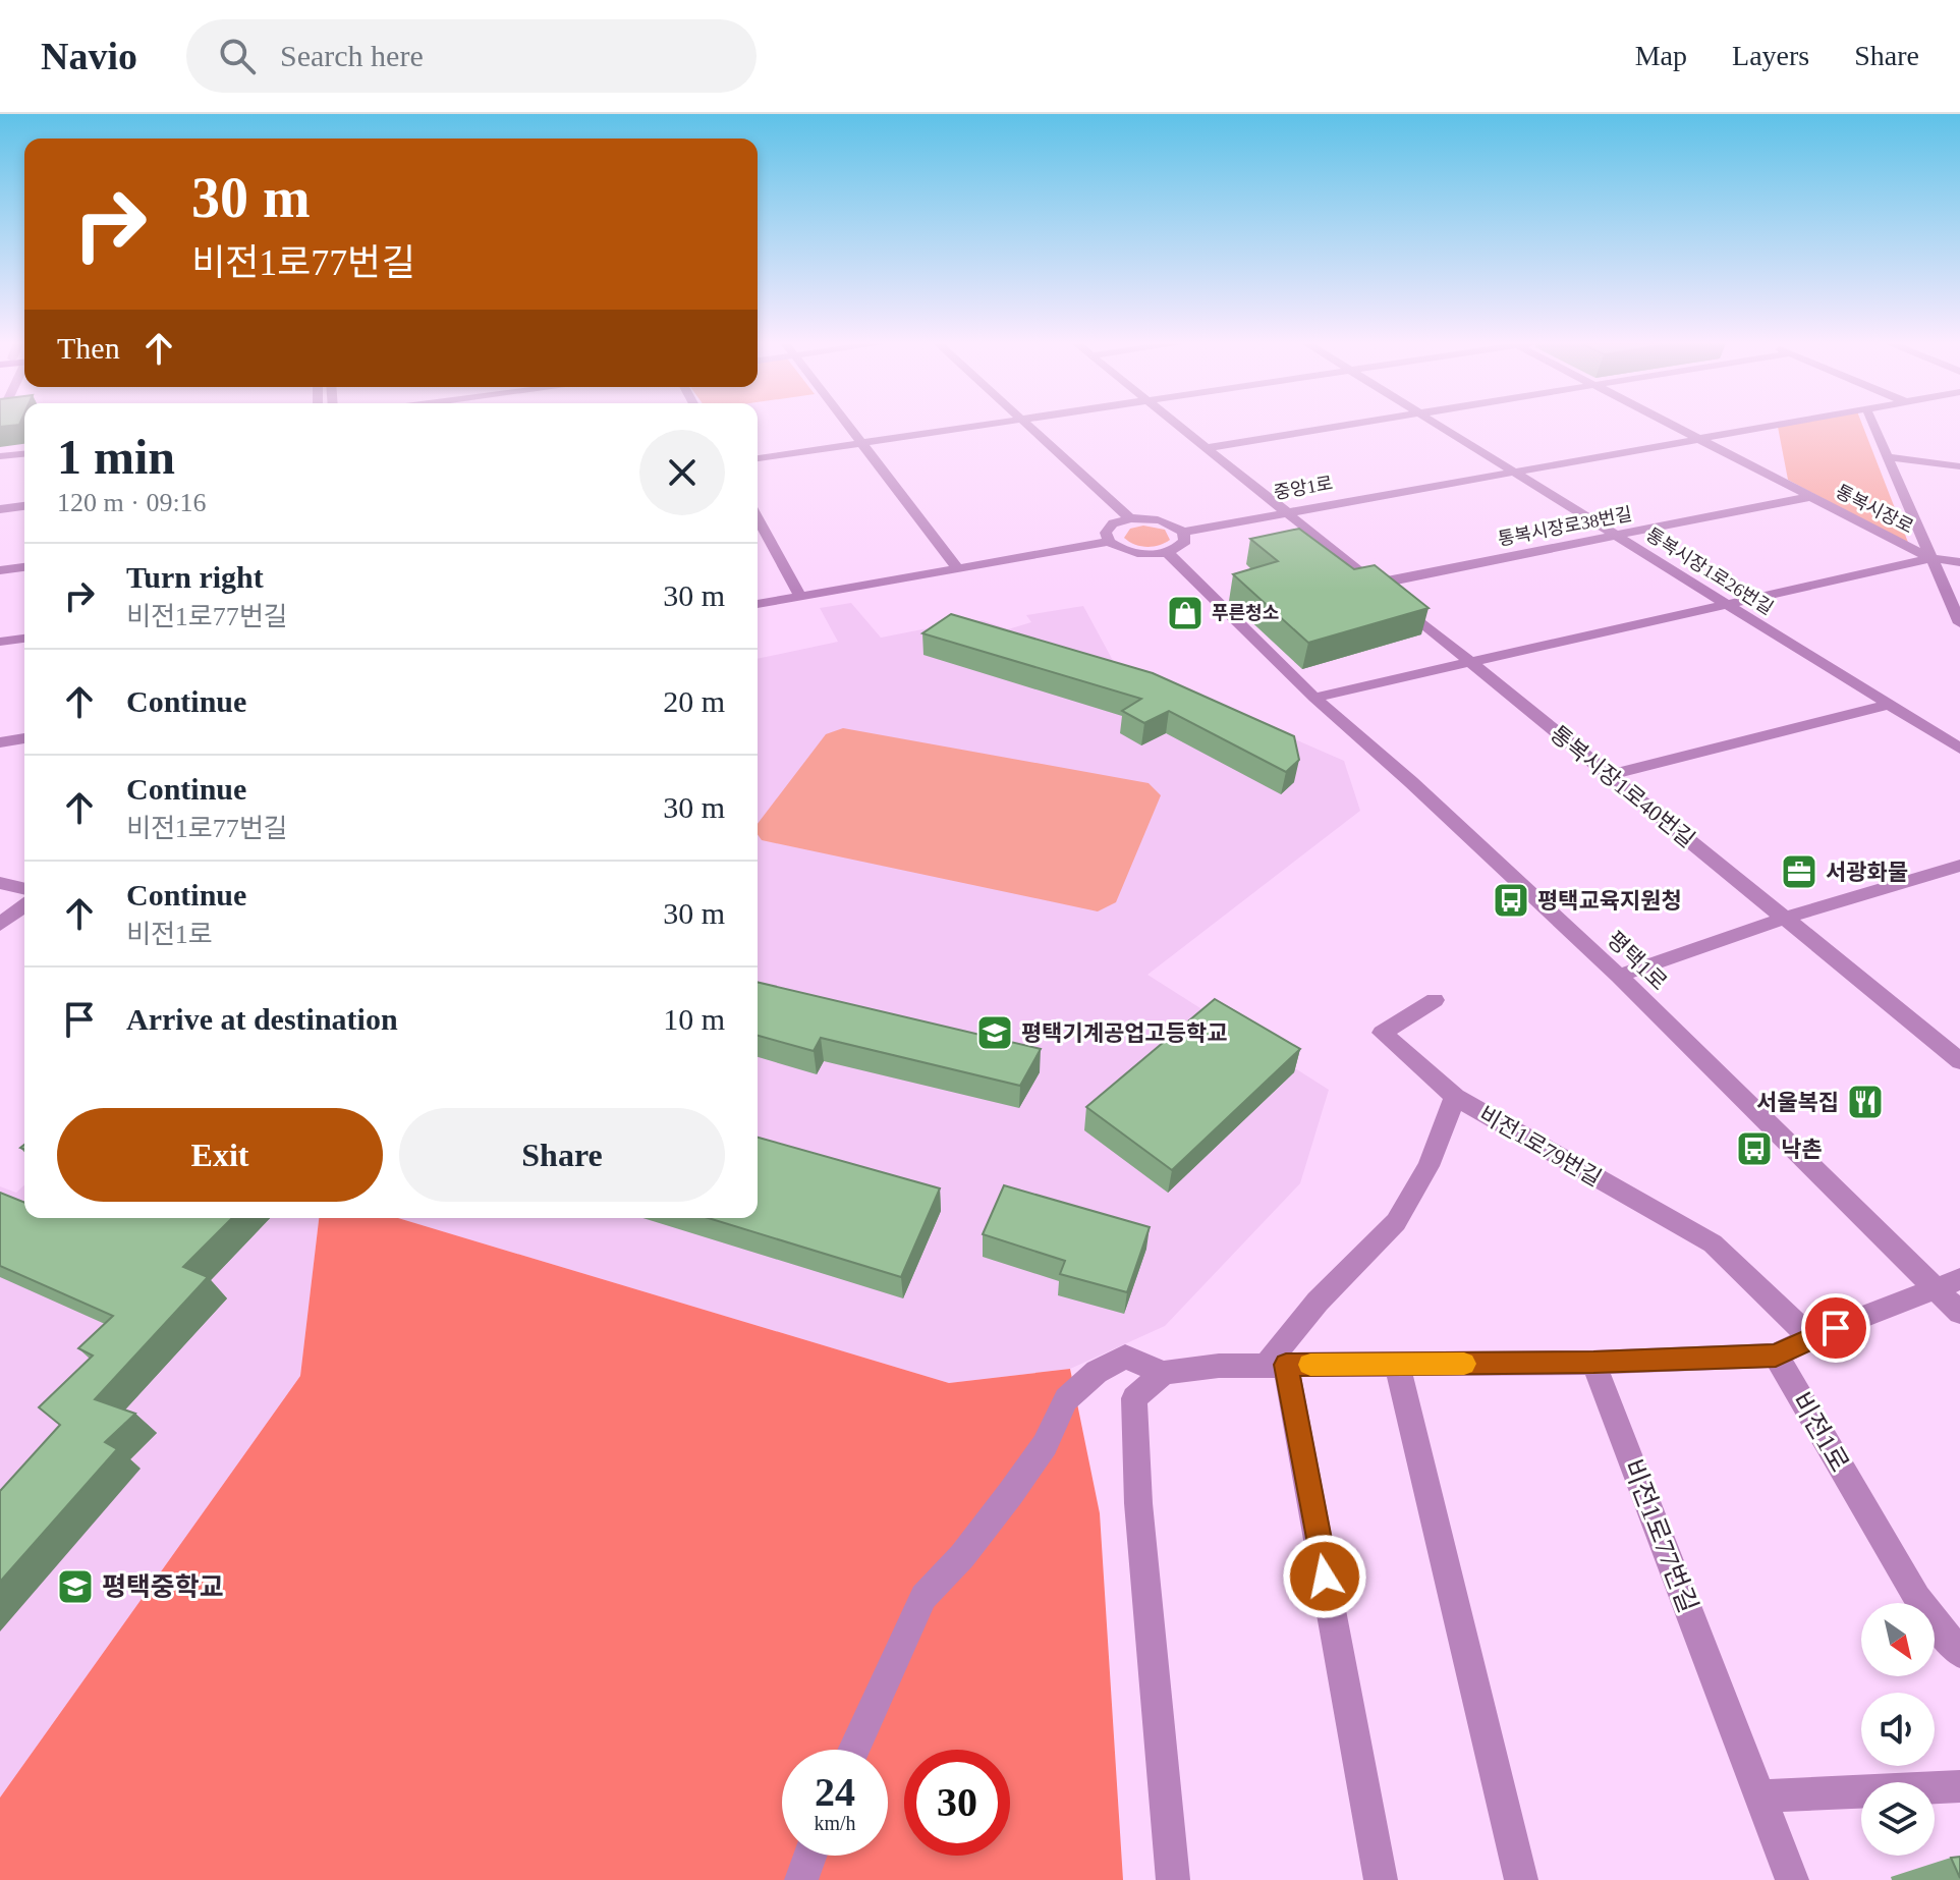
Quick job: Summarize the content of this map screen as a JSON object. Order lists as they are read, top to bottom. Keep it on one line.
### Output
{"streets":{"street":["중앙1로","통복시장로","통복시장로38번길","통복시장1로26번길","통복시장1로40번길","평택1로","비전1로79번길","비전1로","비전1로77번길"]},"crossings":[["중앙1로","통복시장로"],["중앙1로","통복시장1로26번길"],["중앙1로","통복시장1로40번길"],["통복시장로","통복시장로38번길"],["통복시장로38번길","통복시장1로26번길"],["통복시장로38번길","통복시장1로40번길"]],"places":{"shop":["푸른청소"],"office":["서광화물"],"bus stop":["평택교육지원청","낙촌"],"school or university":["평택기계공업고등학교","평택중학교"],"restaurant":["서울복집"]},"north":"bottom right","page":{"header":"Navio","search":"Search here","nav":["Map","Layers","Share"],"turn":["30 m","비전1로77번길"],"then":"Then","heading":["1 min","120 m · 09:16"],"list":[{"name":"Turn right","note":"비전1로77번길","value":"30 m"},{"name":"Continue","value":"20 m"},{"name":"Continue","note":"비전1로77번길","value":"30 m"},{"name":"Continue","note":"비전1로","value":"30 m"},{"name":"Arrive at destination","value":"10 m"}],"buttons":["Exit","Share"],"speed":"24 km/h","limit":"30"}}
